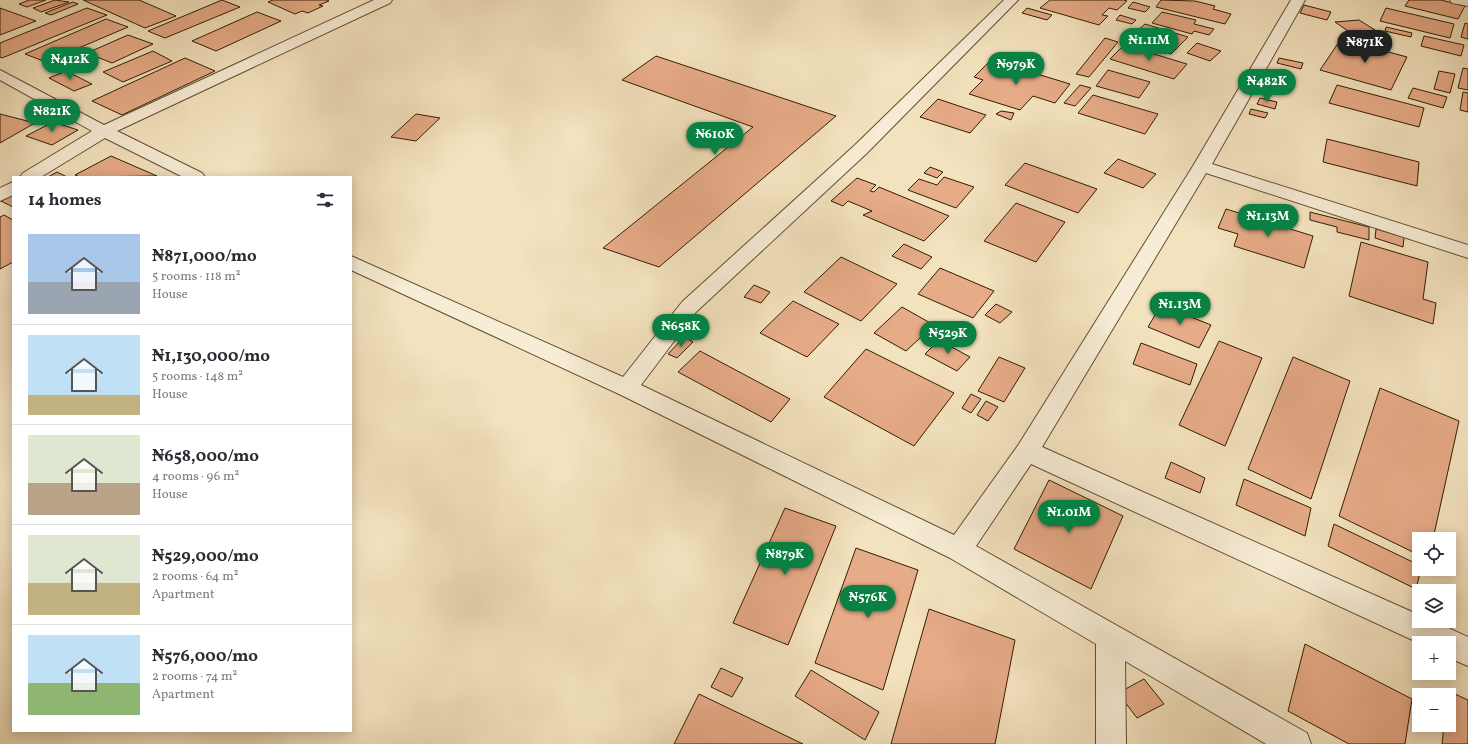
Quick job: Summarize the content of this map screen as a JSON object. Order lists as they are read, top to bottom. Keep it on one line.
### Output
{"page":{"price":["₦1.11M","₦871K","₦412K","₦979K","₦482K","₦821K","₦610K","₦1.13M","₦1.13M","₦658K","₦529K","₦1.01M","₦879K","₦576K"],"heading":"14 homes","list":[{"name":"₦871,000/mo","note":"5 rooms · 118 m² · House"},{"name":"₦1,130,000/mo","note":"5 rooms · 148 m² · House"},{"name":"₦658,000/mo","note":"4 rooms · 96 m² · House"},{"name":"₦529,000/mo","note":"2 rooms · 64 m² · Apartment"},{"name":"₦576,000/mo","note":"2 rooms · 74 m² · Apartment"}],"map_buttons":["+","−"]}}
